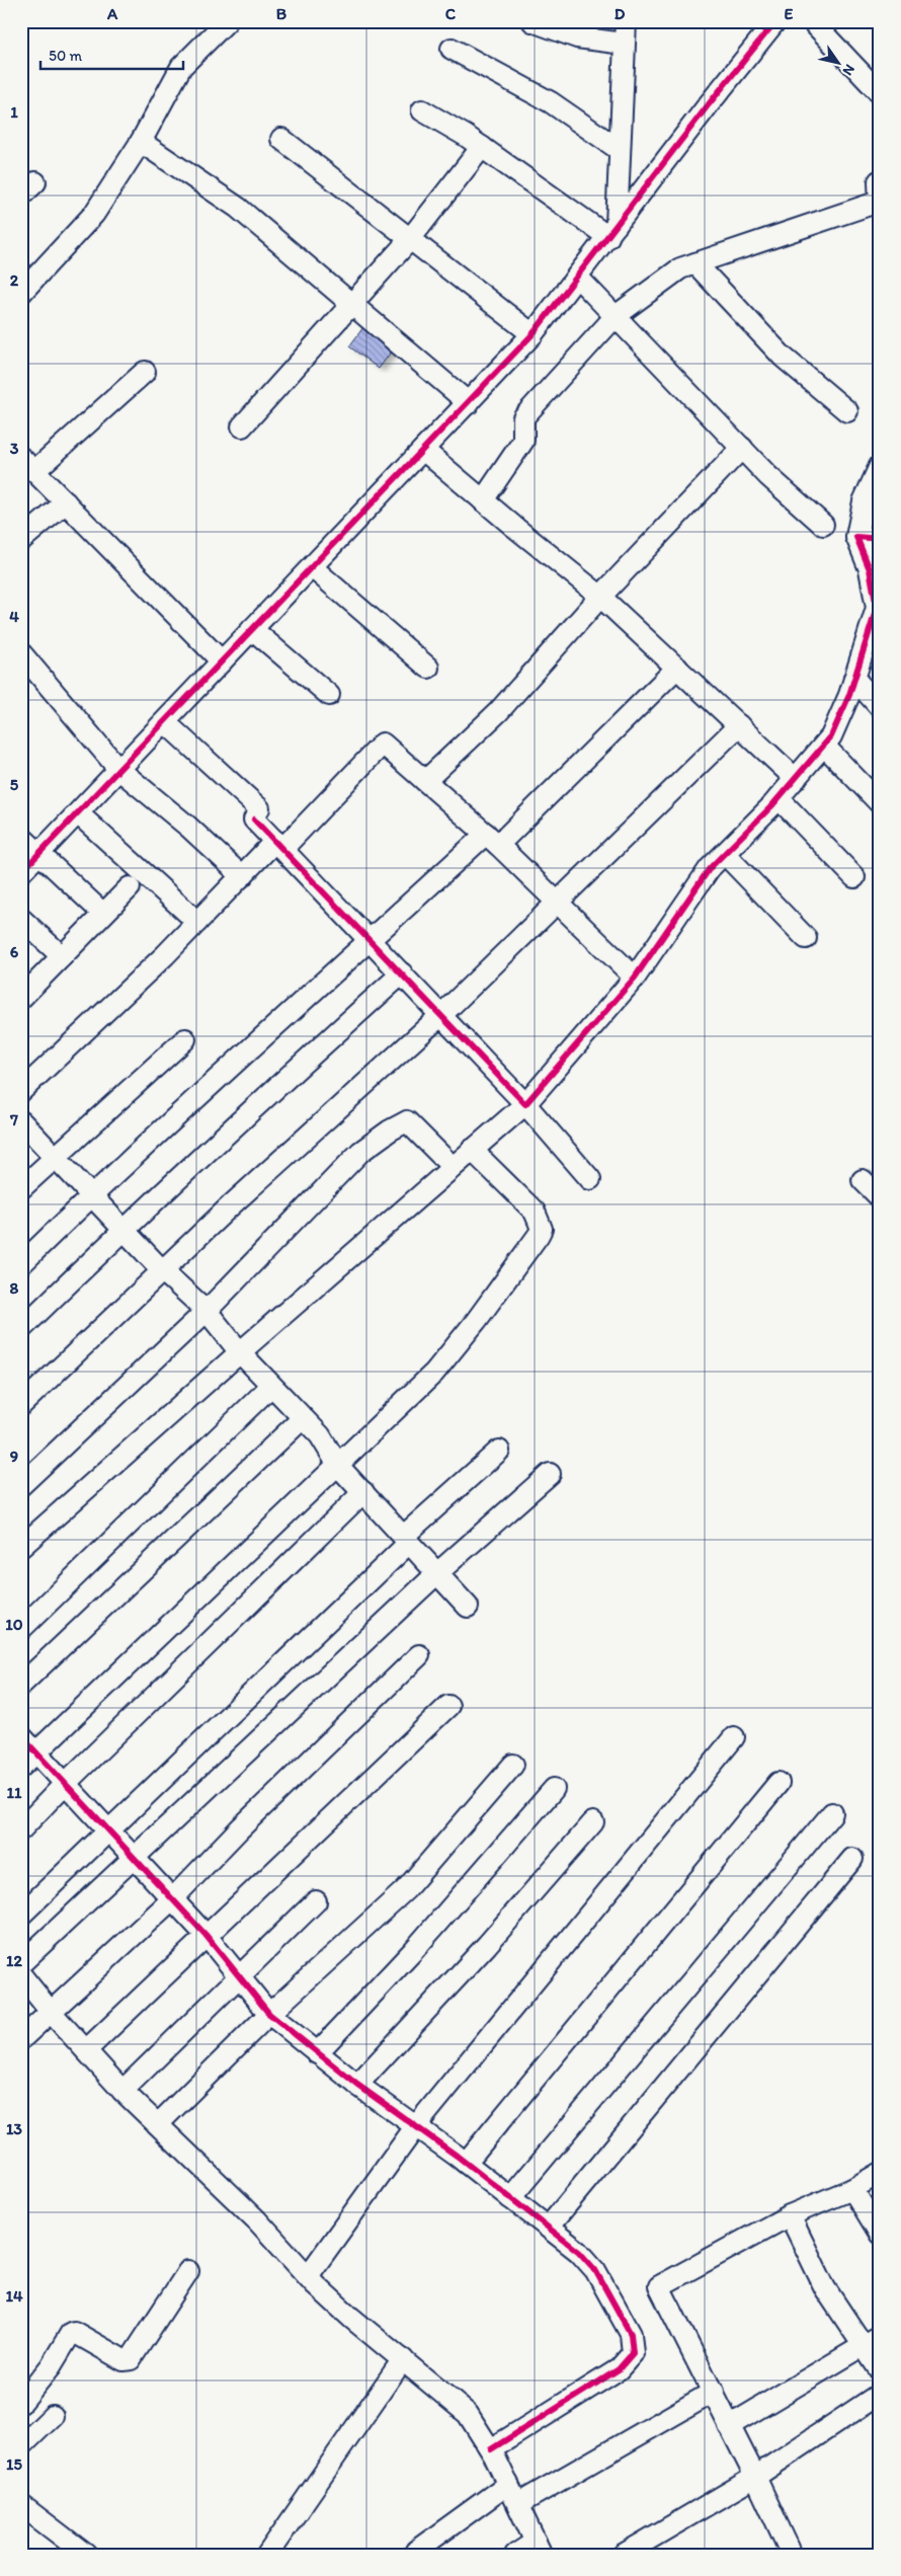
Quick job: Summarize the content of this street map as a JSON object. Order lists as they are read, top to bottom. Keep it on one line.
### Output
{"scale_bar":"50 m","north":"bottom right","grid":{"columns":["A","B","C","D","E"],"rows":["1","2","3","4","5","6","7","8","9","10","11","12","13","14","15"]}}
